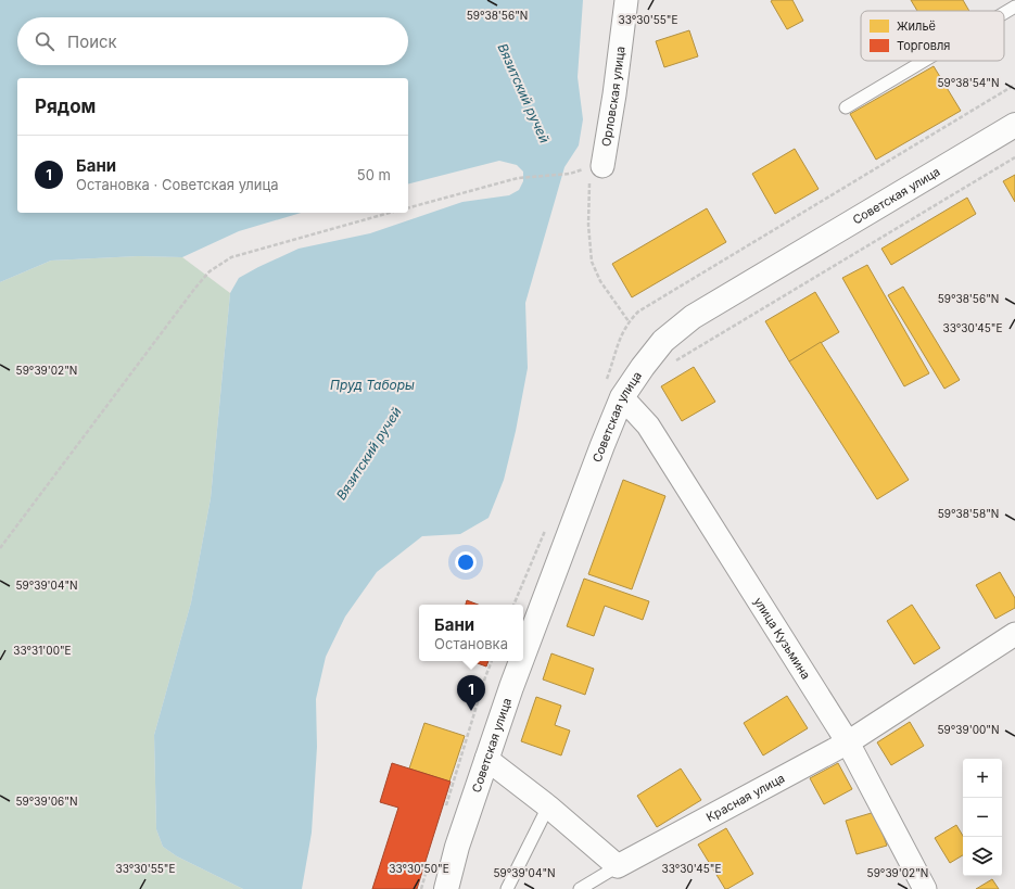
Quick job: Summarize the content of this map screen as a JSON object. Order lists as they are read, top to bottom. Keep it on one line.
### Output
{"streets":{"main road":["Советская улица"],"street":["Орловская улица","улица Кузьмина","Красная улица"]},"crossings":[["Советская улица","улица Кузьмина"],["улица Кузьмина","Красная улица"]],"water":["Вязитский ручей","Пруд Таборы"],"legend":["Жильё","Торговля"],"page":{"search":"Поиск","heading":"Рядом","list":[{"mark":"1","name":"Бани","note":"Остановка · Советская улица","value":"50 m"}],"popup":["Бани","Остановка"],"pins":"1","map_buttons":["+","−"]},"coordinates":["59°38'56\"N","33°30'55\"E","59°38'54\"N","33°30'45\"E","59°39'02\"N","59°38'58\"N","59°39'04\"N","33°31'00\"E","59°39'00\"N","59°39'06\"N","33°30'50\"E"]}
